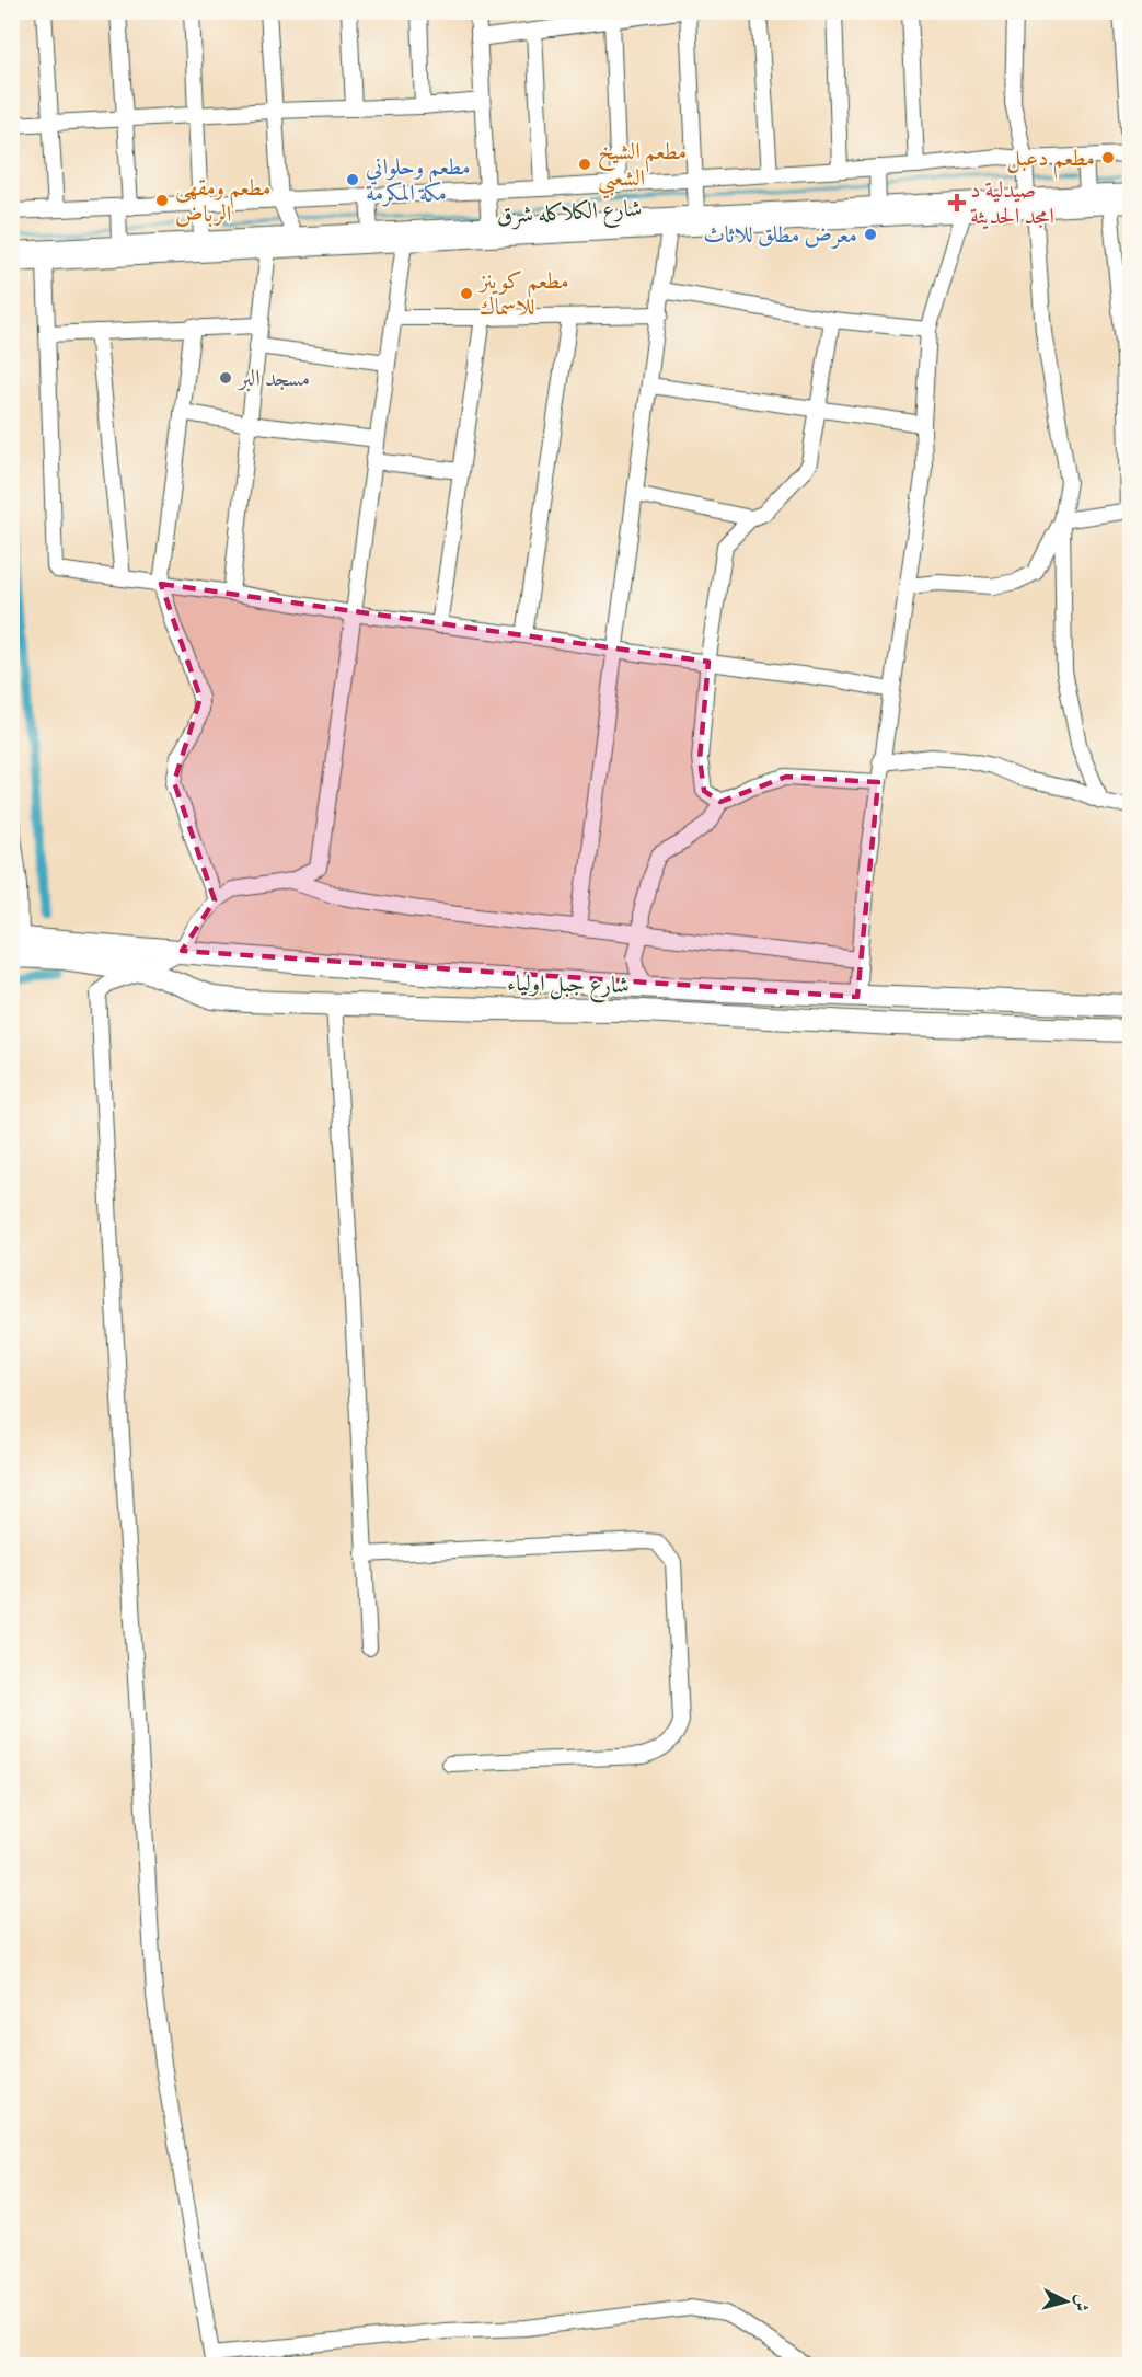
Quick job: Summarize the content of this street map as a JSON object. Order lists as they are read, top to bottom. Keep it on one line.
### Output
{"streets":{"highway":["شارع جبل اولياء"],"street":["شارع الكلاكله شرق"]},"places":{"other":["مطعم دعبل","مطعم الشيخ الشعبي","مطعم وحلواني مكة المكرمة","مطعم ومقهى الرباض","معرض مطلق للاثاث","مطعم كوينز للاسماك","مسجد البر"],"health":["صيدلية د امجد الحديثة"]},"north":"right"}
